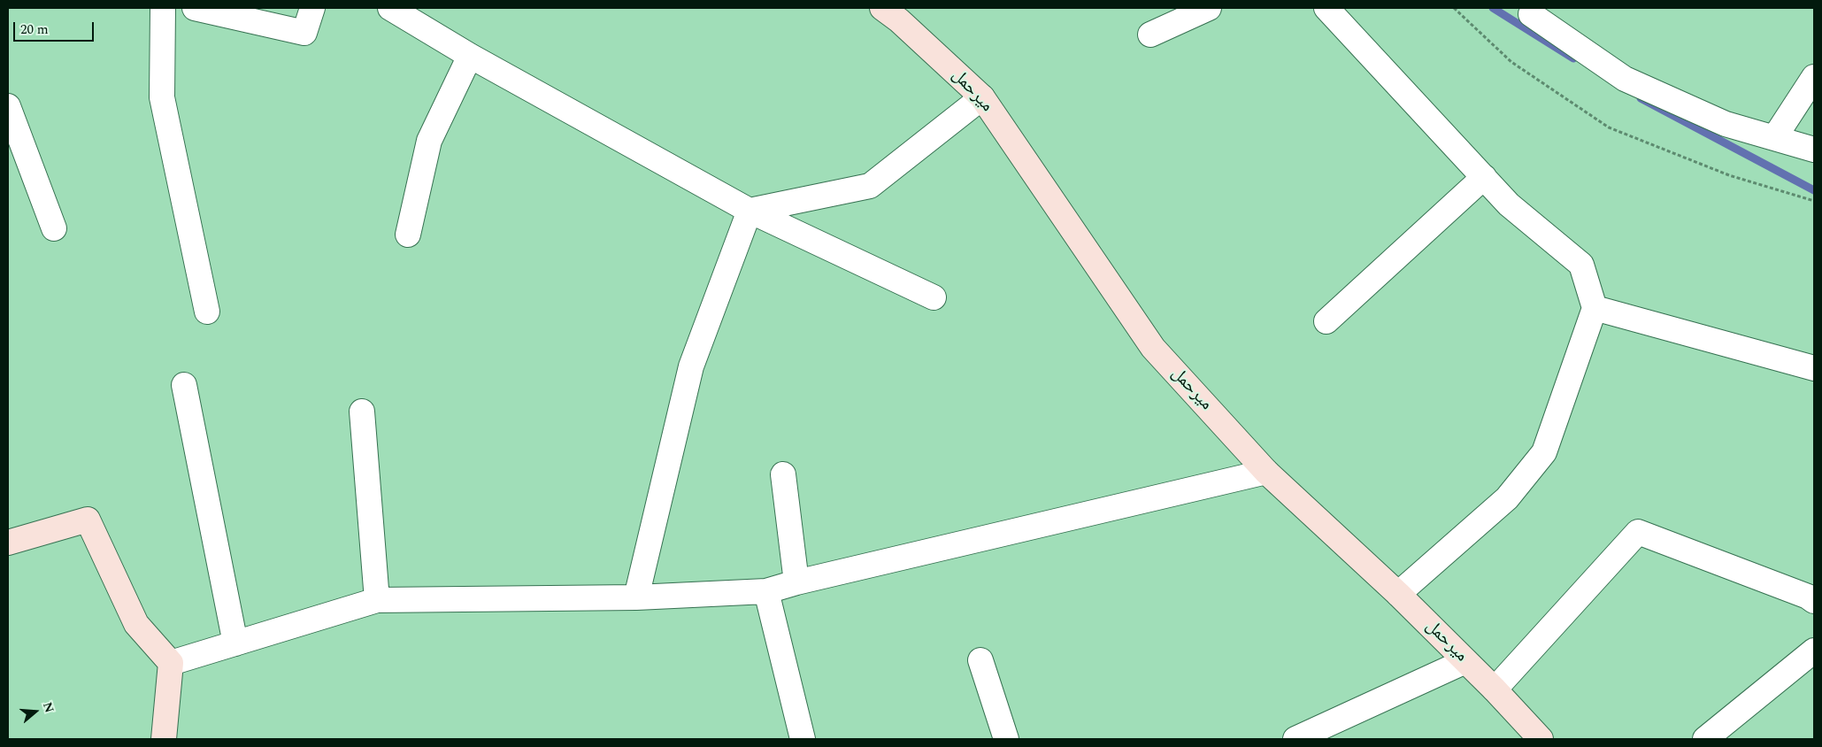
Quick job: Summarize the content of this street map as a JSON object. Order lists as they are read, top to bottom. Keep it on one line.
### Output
{"streets":{"street":["میرحمل"]},"scale_bar":"20 m","north":"right"}
